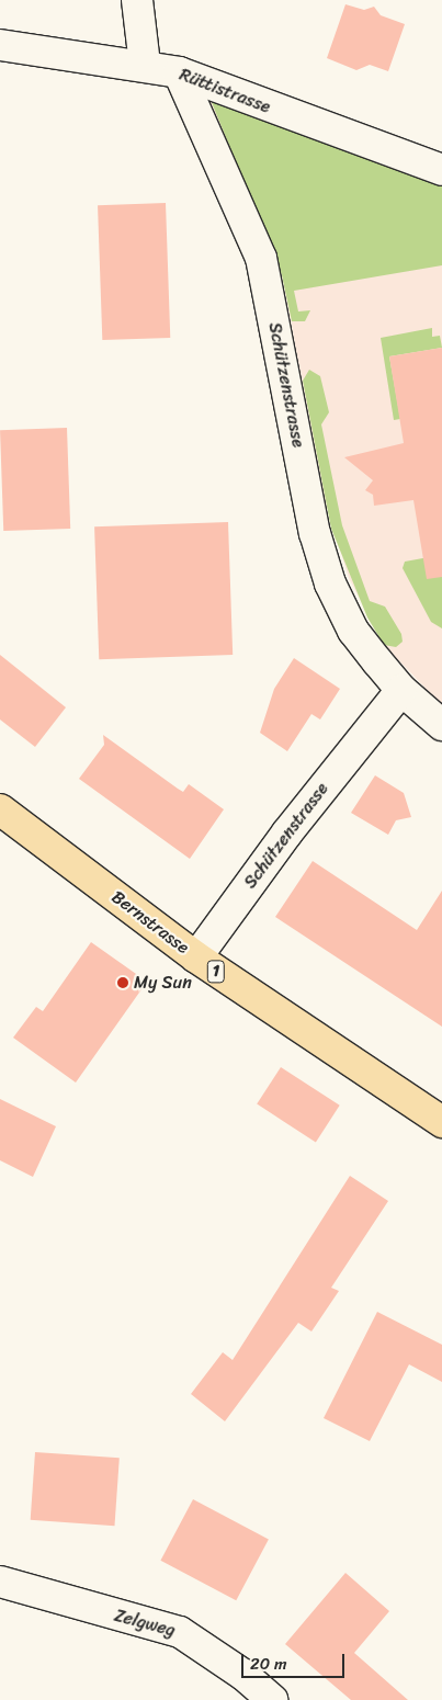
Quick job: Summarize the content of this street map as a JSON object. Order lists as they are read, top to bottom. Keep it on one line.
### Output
{"streets":{"main road":["Bernstrasse","1"],"street":["Rüttistrasse","Schützenstrasse","Zelgweg"]},"crossings":[["Rüttistrasse","Schützenstrasse"],["Schützenstrasse","Bernstrasse"]],"places":["My Sun"],"scale_bar":"20 m"}
